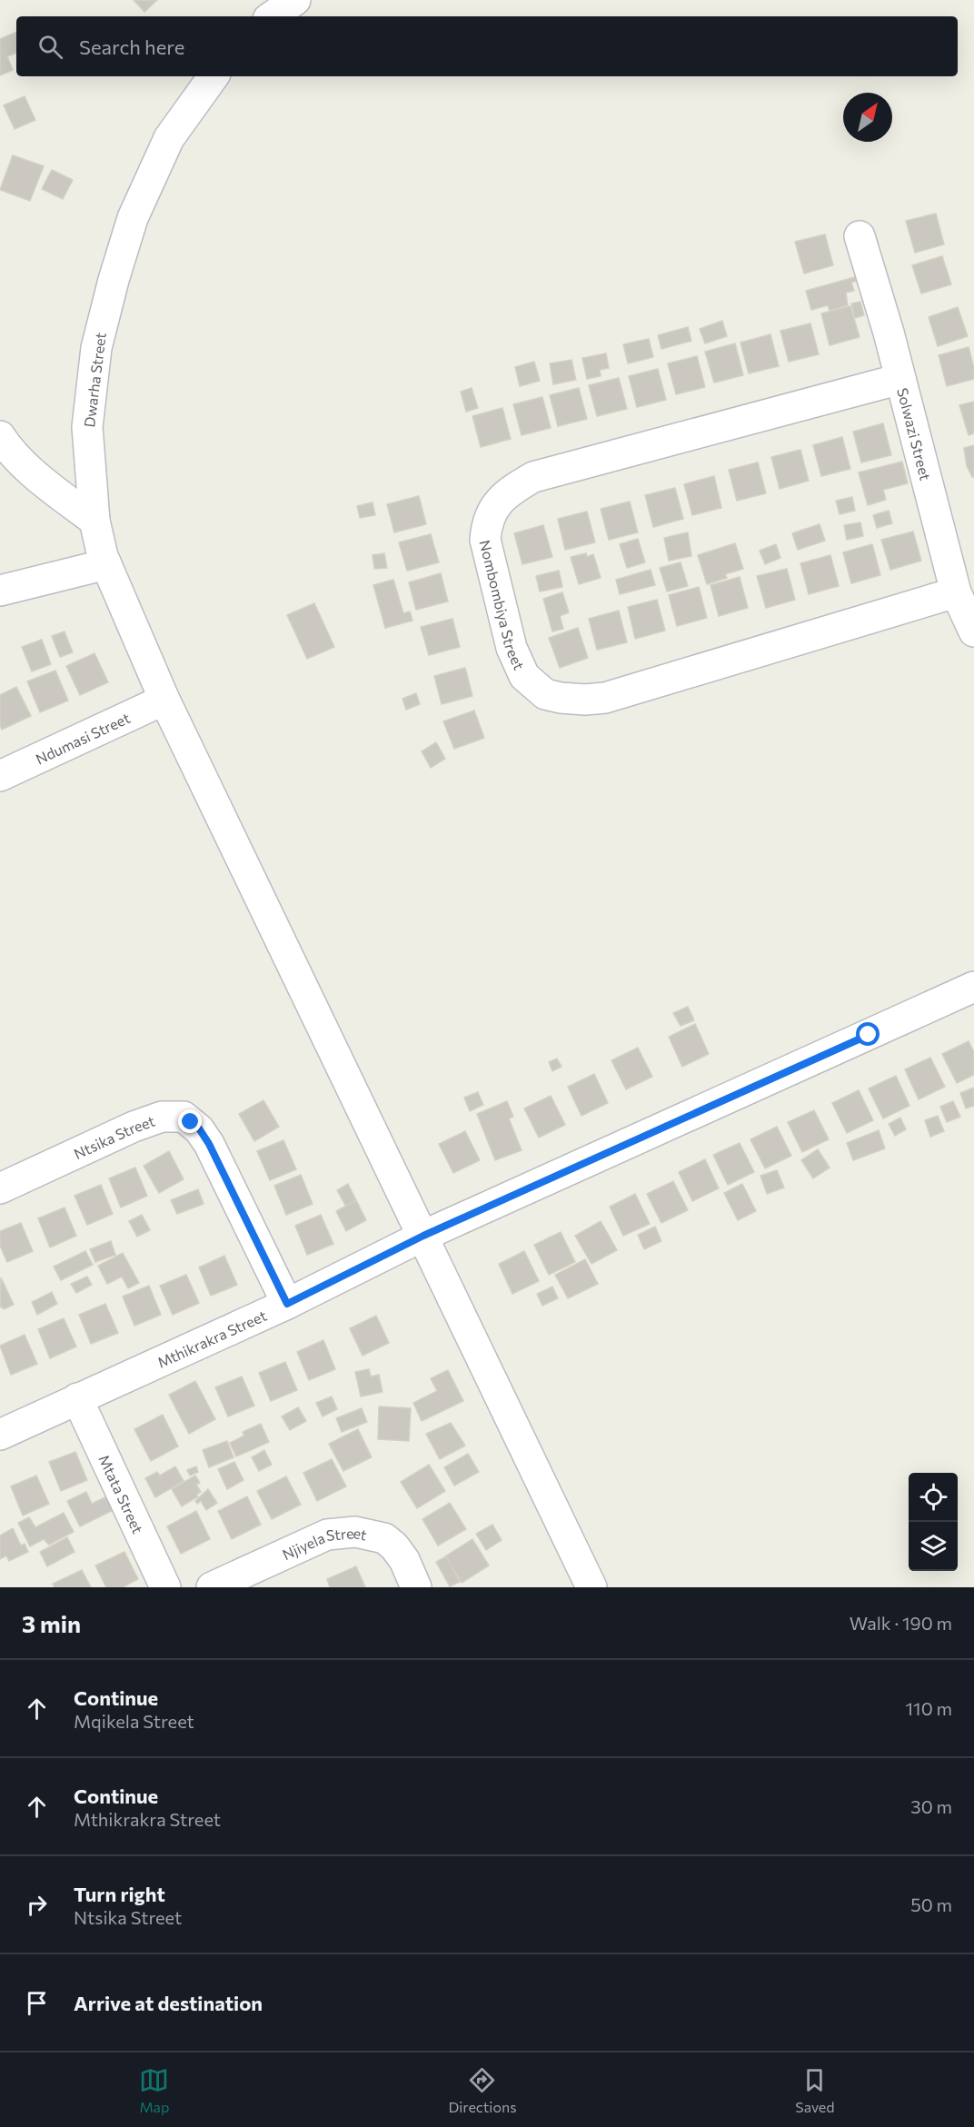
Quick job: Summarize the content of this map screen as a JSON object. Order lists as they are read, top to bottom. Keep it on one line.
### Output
{"streets":{"street":["Dwarha Street","Solwazi Street","Nombombiya Street","Ndumasi Street","Ntsika Street","Mthikrakra Street","Mtata Street","Njiyela Street"]},"crossings":[["Dwarha Street","Ndumasi Street"],["Dwarha Street","Mthikrakra Street"],["Solwazi Street","Nombombiya Street"],["Ntsika Street","Mthikrakra Street"],["Mthikrakra Street","Mtata Street"]],"north":"top right","page":{"search":"Search here","heading":["3 min","Walk · 190 m"],"list":[["Continue","Mqikela Street","110 m"],["Continue","Mthikrakra Street","30 m"],["Turn right","Ntsika Street","50 m"],"Arrive at destination"],"nav":["Map","Directions","Saved"]}}
